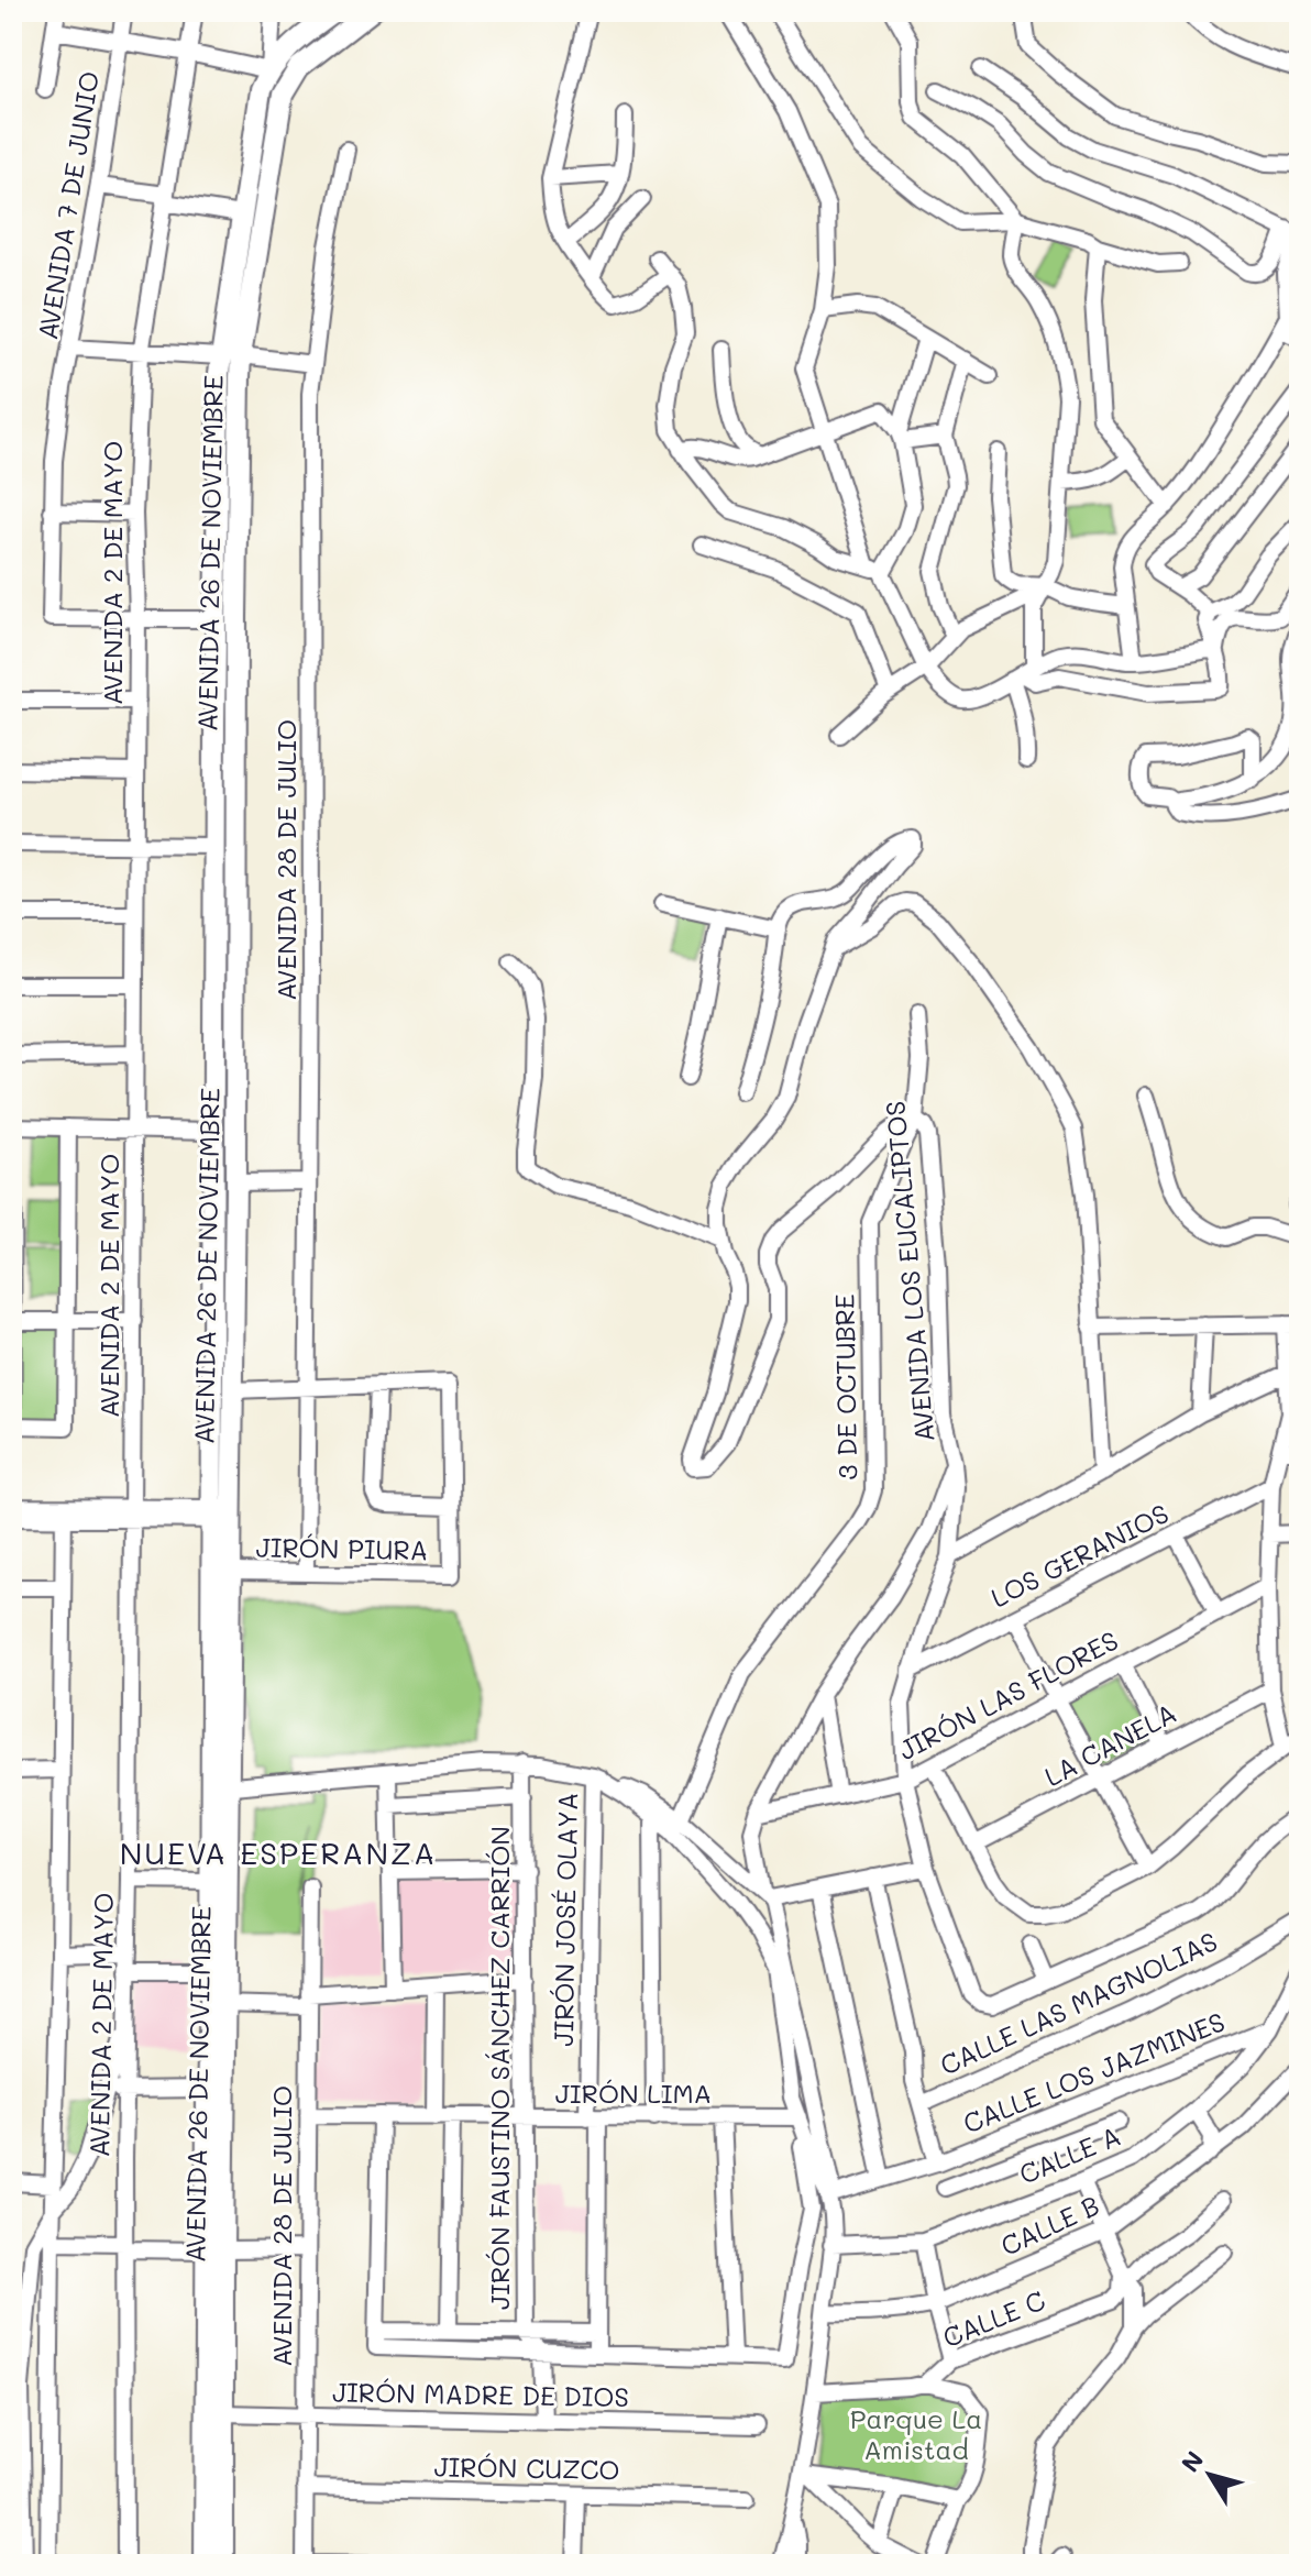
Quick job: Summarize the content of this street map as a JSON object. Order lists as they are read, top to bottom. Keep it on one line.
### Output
{"streets":{"main road":["AVENIDA 26 DE NOVIEMBRE"],"street":["AVENIDA 7 DE JUNIO","AVENIDA 2 DE MAYO","AVENIDA 28 DE JULIO","AVENIDA LOS EUCALIPTOS","3 DE OCTUBRE","JIRÓN PIURA","LOS GERANIOS","JIRÓN LAS FLORES","LA CANELA","JIRÓN JOSÉ OLAYA","CALLE LAS MAGNOLIAS","JIRÓN FAUSTINO SÁNCHEZ CARRIÓN","CALLE LOS JAZMINES","JIRÓN LIMA","CALLE A","CALLE B","CALLE C","JIRÓN MADRE DE DIOS","JIRÓN CUZCO"]},"crossings":[["AVENIDA 7 DE JUNIO","AVENIDA 2 DE MAYO"],["AVENIDA 26 DE NOVIEMBRE","JIRÓN PIURA"],["AVENIDA 26 DE NOVIEMBRE","JIRÓN MADRE DE DIOS"],["AVENIDA 28 DE JULIO","JIRÓN PIURA"],["AVENIDA 28 DE JULIO","JIRÓN LIMA"],["AVENIDA 28 DE JULIO","JIRÓN MADRE DE DIOS"],["AVENIDA 28 DE JULIO","JIRÓN CUZCO"],["AVENIDA LOS EUCALIPTOS","3 DE OCTUBRE"],["AVENIDA LOS EUCALIPTOS","LOS GERANIOS"],["AVENIDA LOS EUCALIPTOS","JIRÓN LAS FLORES"],["JIRÓN JOSÉ OLAYA","JIRÓN LIMA"],["JIRÓN FAUSTINO SÁNCHEZ CARRIÓN","JIRÓN LIMA"],["CALLE LOS JAZMINES","CALLE A"]],"districts":["NUEVA ESPERANZA"],"parks":["Parque La Amistad"],"north":"top left"}
